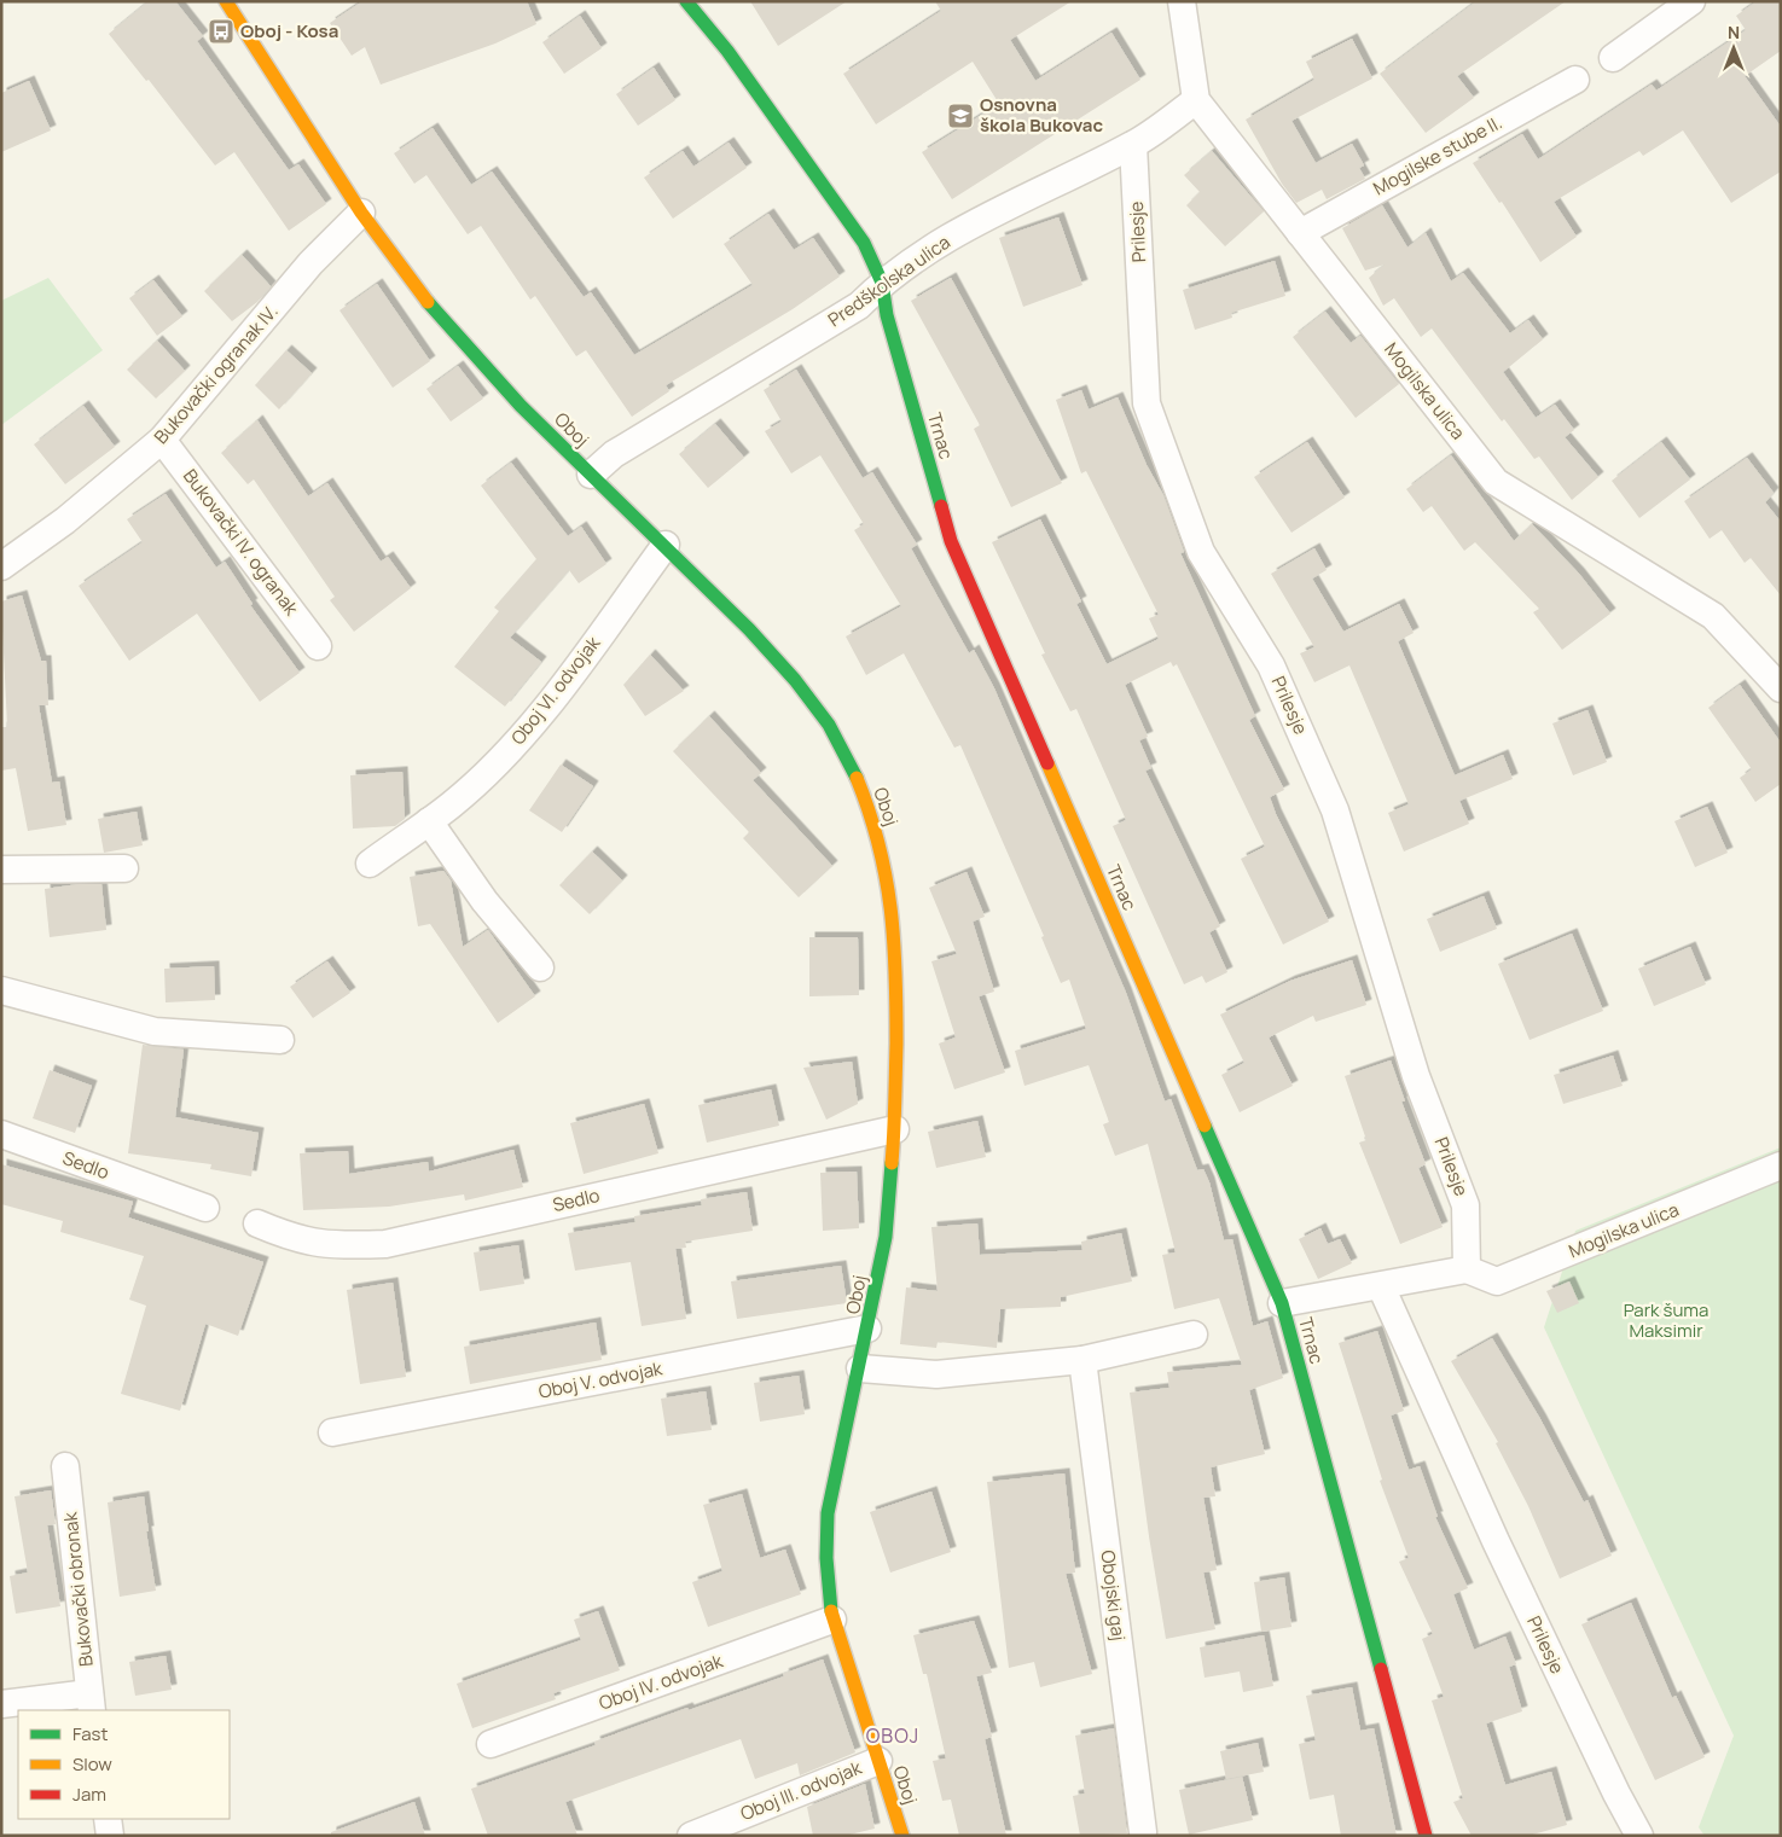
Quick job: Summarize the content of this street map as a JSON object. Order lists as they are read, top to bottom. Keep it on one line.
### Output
{"streets":{"street":["Mogilske stube II.","Prilesje","Predškolska ulica","Bukovački ogranak IV.","Mogilska ulica","Oboj","Trnac","Bukovački IV. ogranak","Oboj VI. odvojak","Sedlo","Oboj V. odvojak","Bukovački obronak","Obojski gaj","Oboj IV. odvojak","Oboj III. odvojak"]},"crossings":[["Mogilske stube II.","Mogilska ulica"],["Prilesje","Predškolska ulica"],["Prilesje","Mogilska ulica"],["Predškolska ulica","Mogilska ulica"],["Predškolska ulica","Oboj"],["Predškolska ulica","Trnac"],["Bukovački ogranak IV.","Oboj"],["Bukovački ogranak IV.","Bukovački IV. ogranak"],["Oboj","Oboj VI. odvojak"],["Oboj","Sedlo"],["Oboj","Oboj V. odvojak"],["Oboj","Oboj IV. odvojak"],["Oboj","Oboj III. odvojak"]],"districts":["OBOJ"],"parks":["Park šuma Maksimir"],"places":{"bus stop":["Oboj - Kosa"],"school or university":["Osnovna škola Bukovac"]},"legend":["Fast","Slow","Jam"],"north":"top"}
